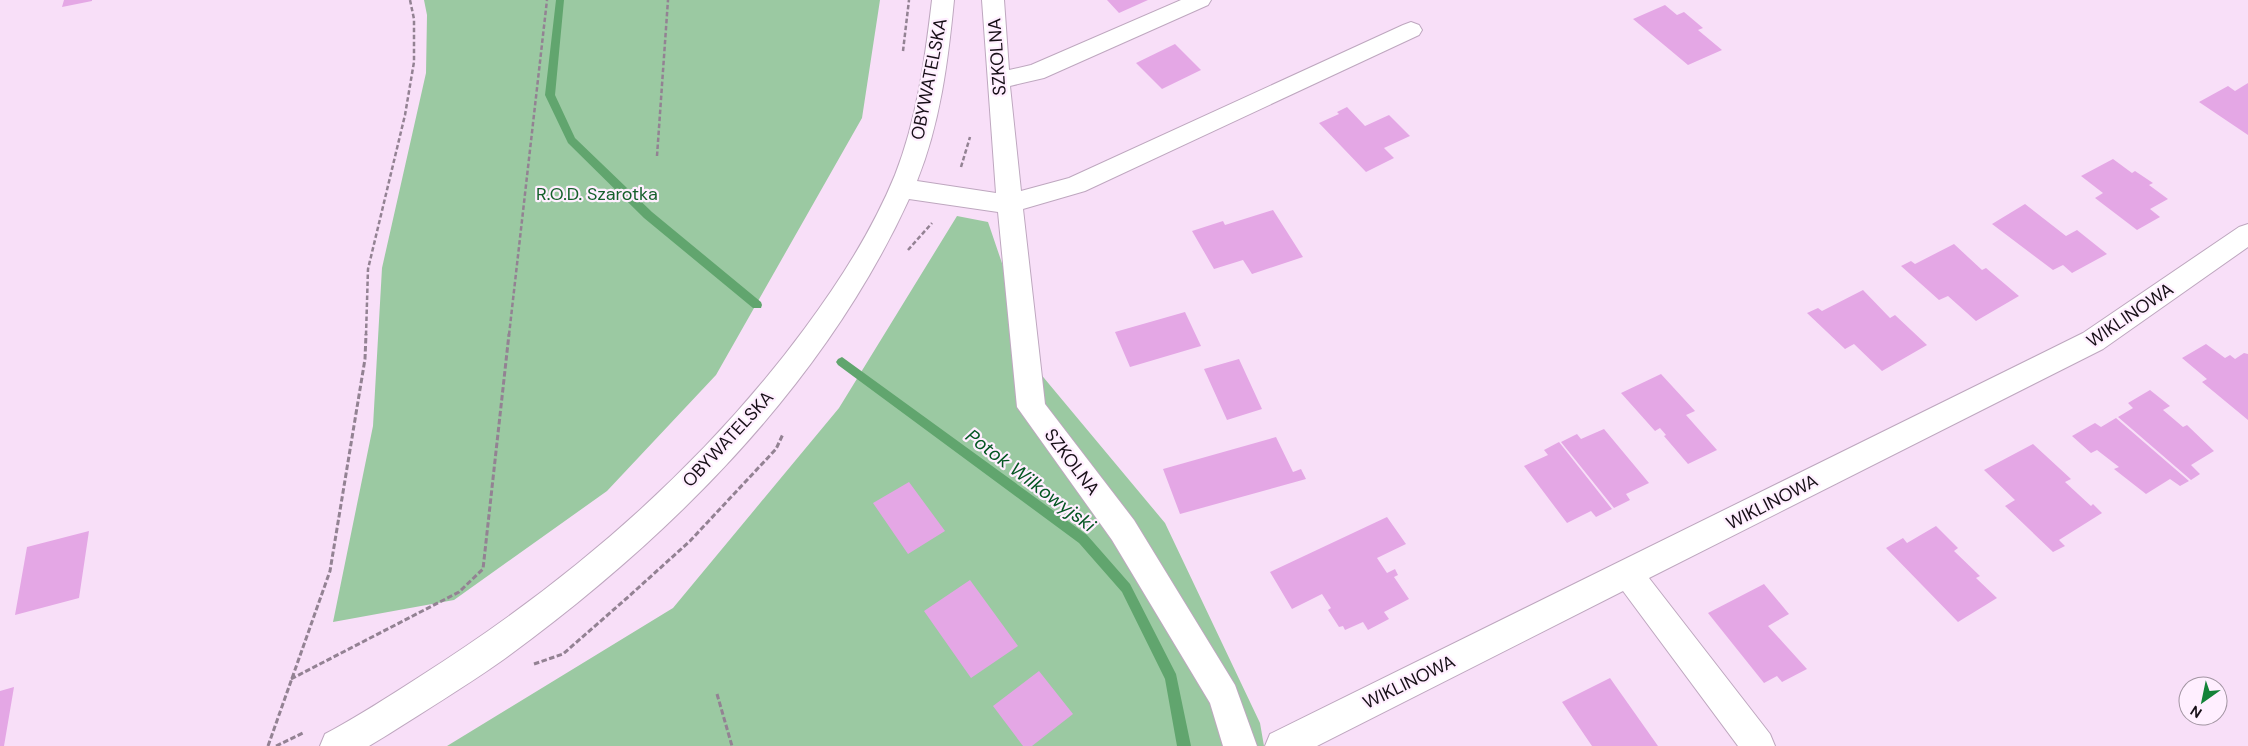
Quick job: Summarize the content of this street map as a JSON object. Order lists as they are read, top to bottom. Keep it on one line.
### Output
{"streets":{"street":["SZKOLNA","OBYWATELSKA","WIKLINOWA"]},"water":["Potok Wilkowyjski"],"parks":["R.O.D. Szarotka"],"north":"bottom left"}
